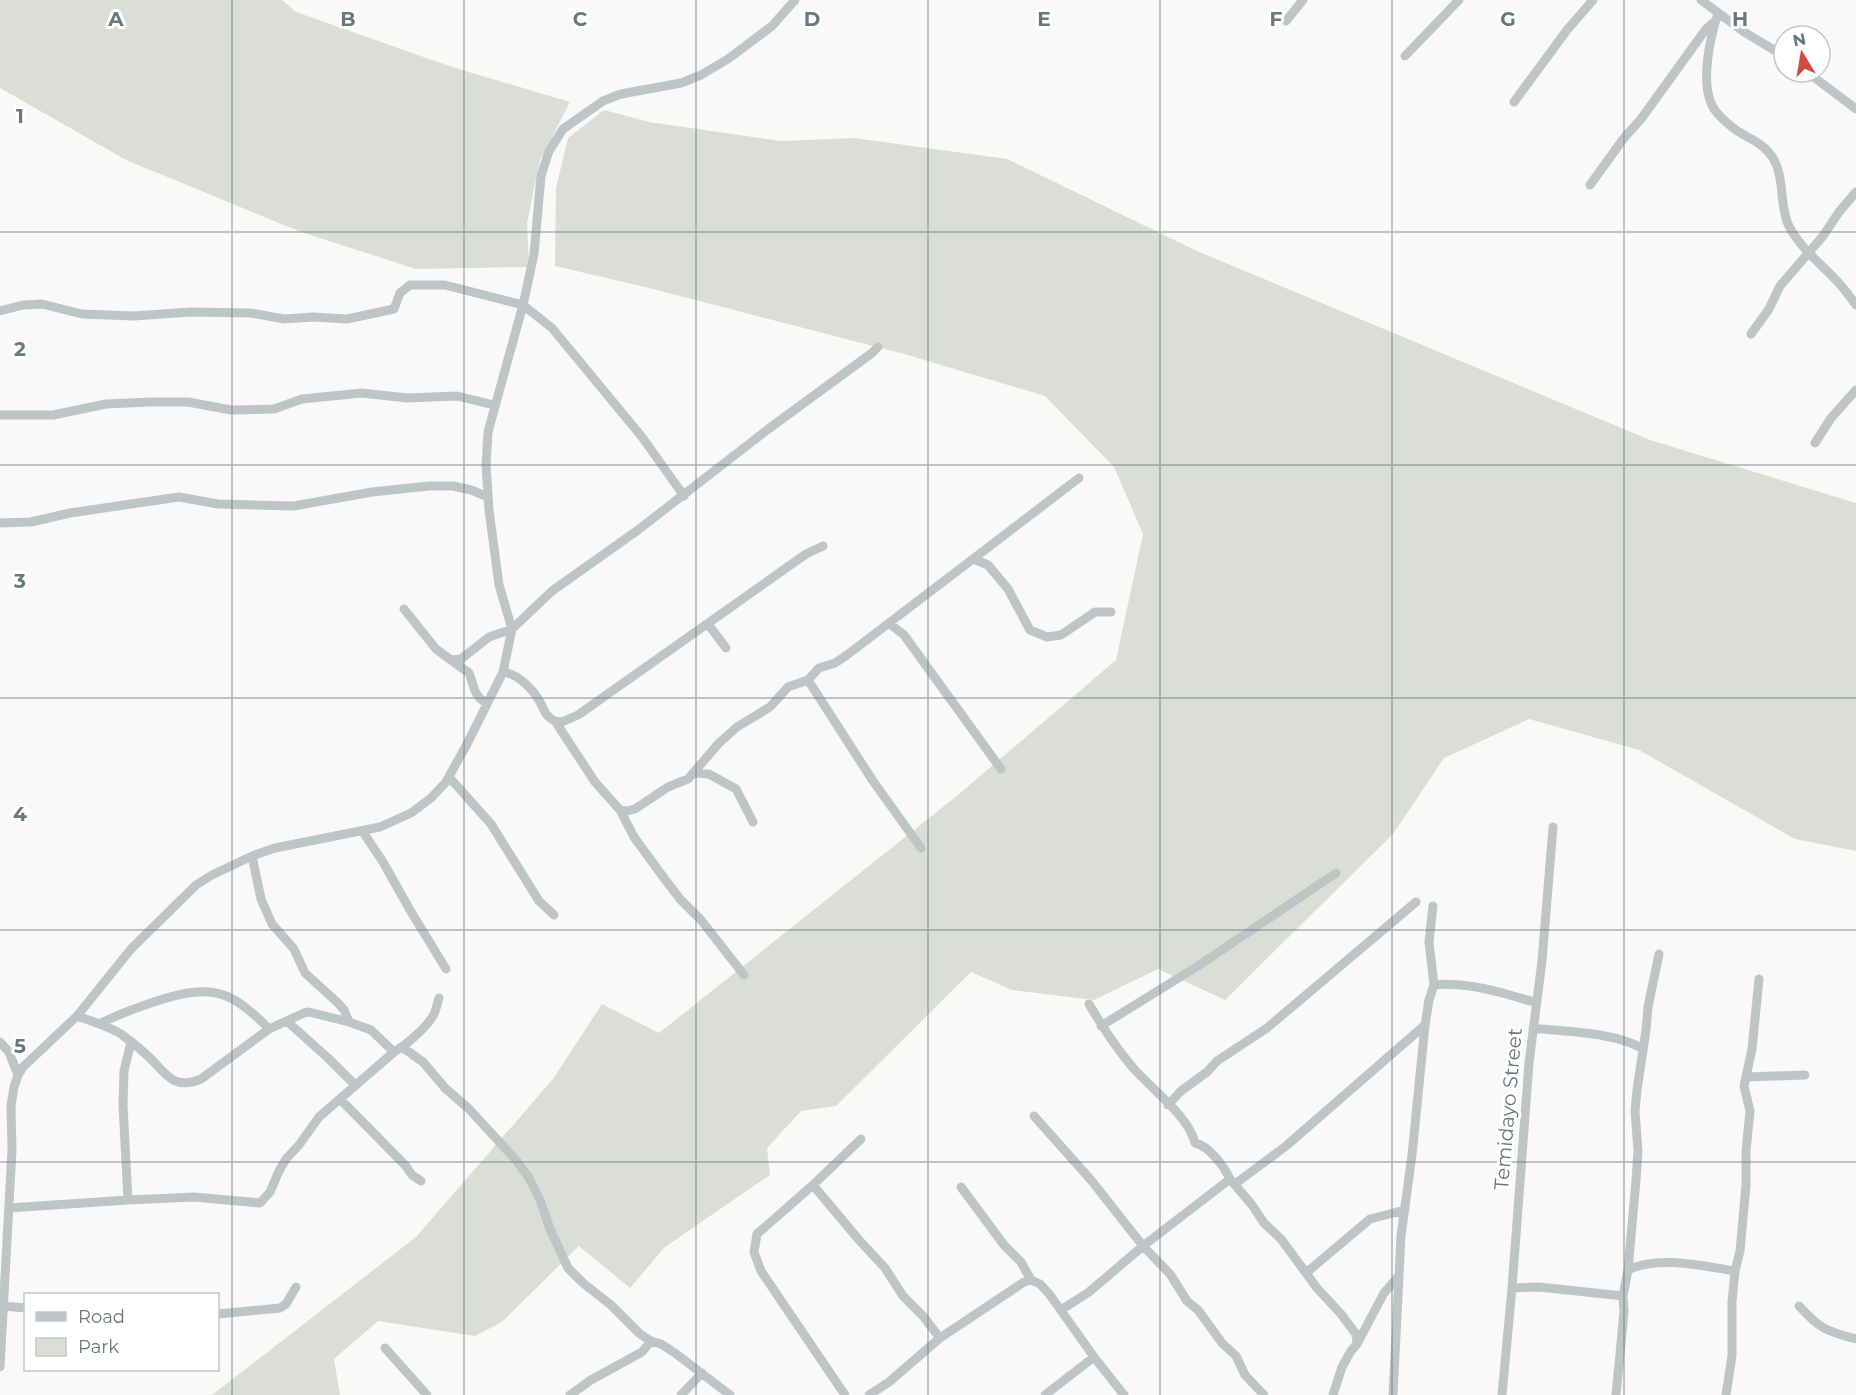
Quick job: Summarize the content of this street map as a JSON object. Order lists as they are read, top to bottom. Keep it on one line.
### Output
{"streets":{"street":["Temidayo Street"]},"legend":["Road","Park"],"north":"top","grid":{"columns":["A","B","C","D","E","F","G","H"],"rows":["1","2","3","4","5"]}}
